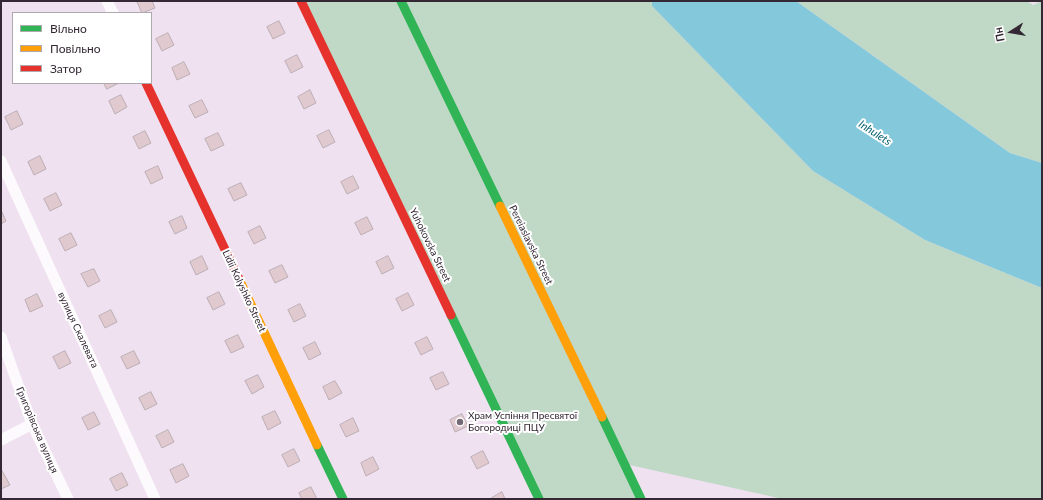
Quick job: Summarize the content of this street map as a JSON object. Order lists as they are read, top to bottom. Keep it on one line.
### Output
{"streets":{"street":["Yuhokovska Street","Pereiaslavska Street","Lidii Kolyshko Street","вулиця Скалевата","Григорівська вулиця"]},"water":["Inhulets"],"places":["Храм Успіння Пресвятої Богородиці ПЦУ"],"legend":["Вільно","Повільно","Затор"],"north":"left"}
